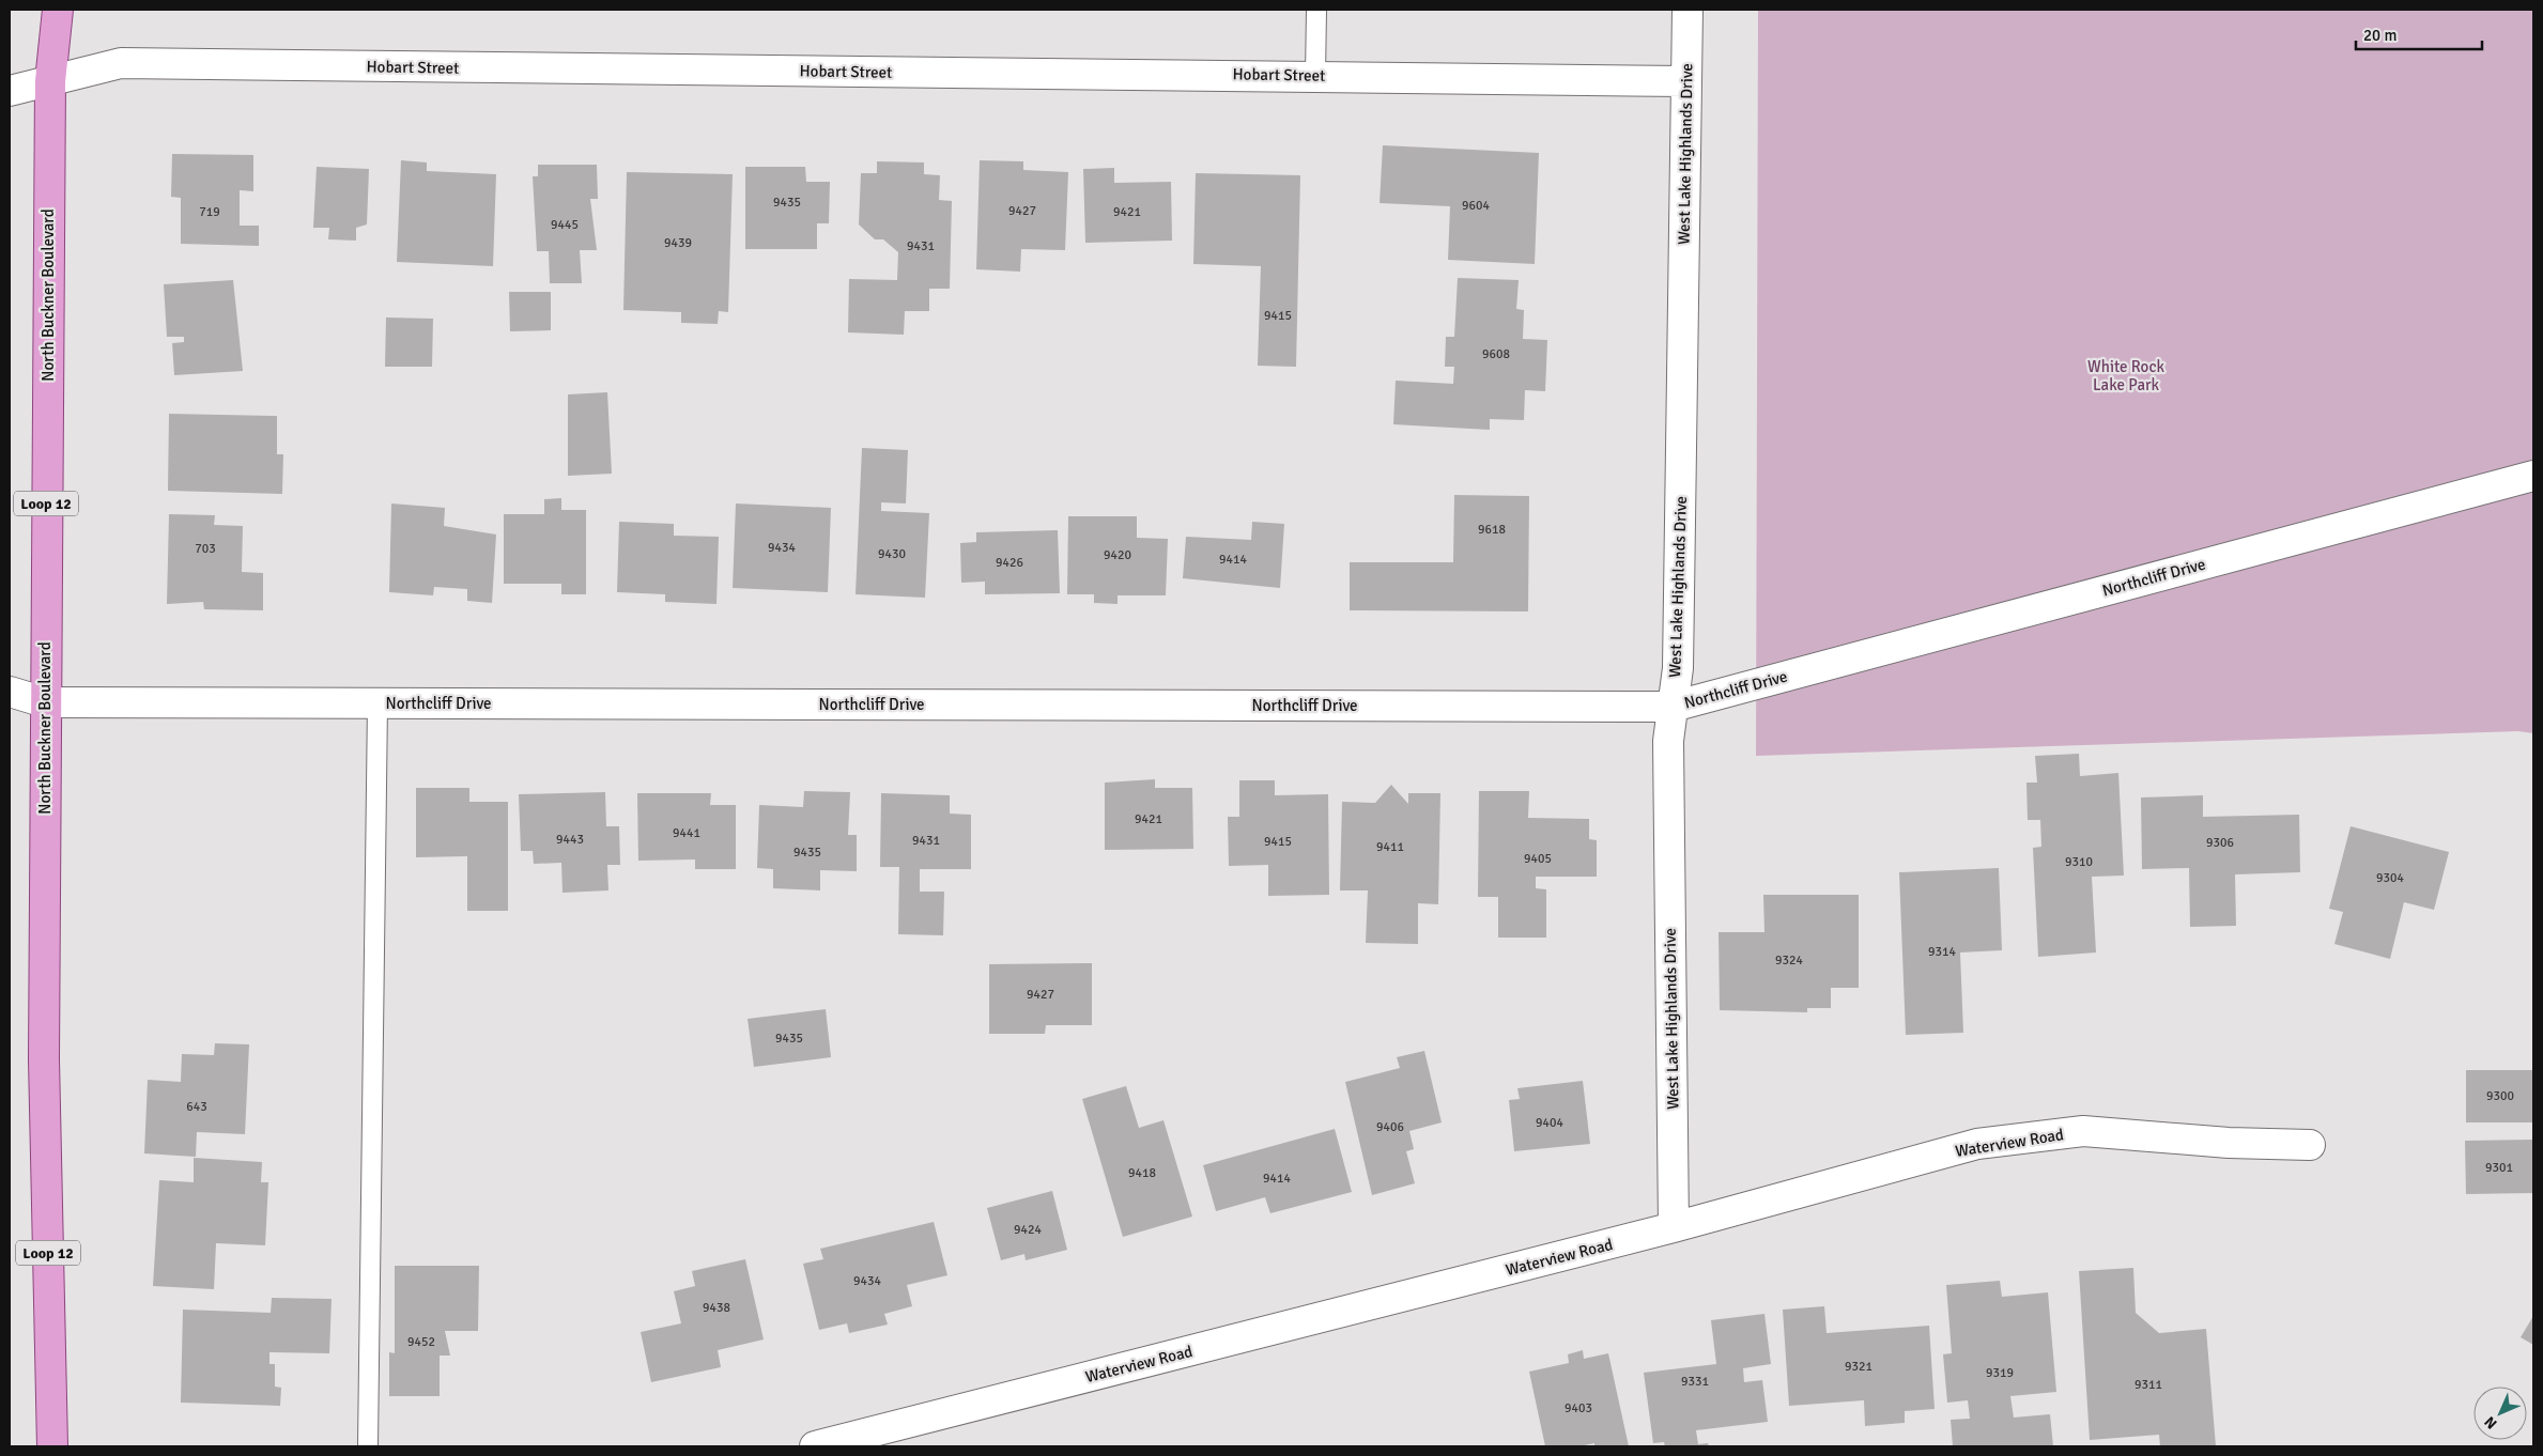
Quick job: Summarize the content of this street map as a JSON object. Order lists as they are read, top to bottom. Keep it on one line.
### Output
{"streets":{"main road":["North Buckner Boulevard","Loop 12"],"street":["Hobart Street","West Lake Highlands Drive","Northcliff Drive","Waterview Road"]},"crossings":[["Hobart Street","West Lake Highlands Drive"],["Hobart Street","North Buckner Boulevard"],["West Lake Highlands Drive","Northcliff Drive"],["West Lake Highlands Drive","Waterview Road"],["North Buckner Boulevard","Northcliff Drive"]],"parks":["White Rock Lake Park"],"house_numbers":["9435","9604","9427","719","9421","9445","9439","9431","9415","9608","9618","9434","703","9430","9420","9414","9426","9421","9441","9443","9431","9415","9306","9411","9435","9405","9310","9304","9314","9324","9427","9435","9300","643","9404","9406","9301","9418","9414","9424","9434","9438","9452","9321","9319","9331","9311","9403"],"scale_bar":"20 m","north":"bottom left"}
